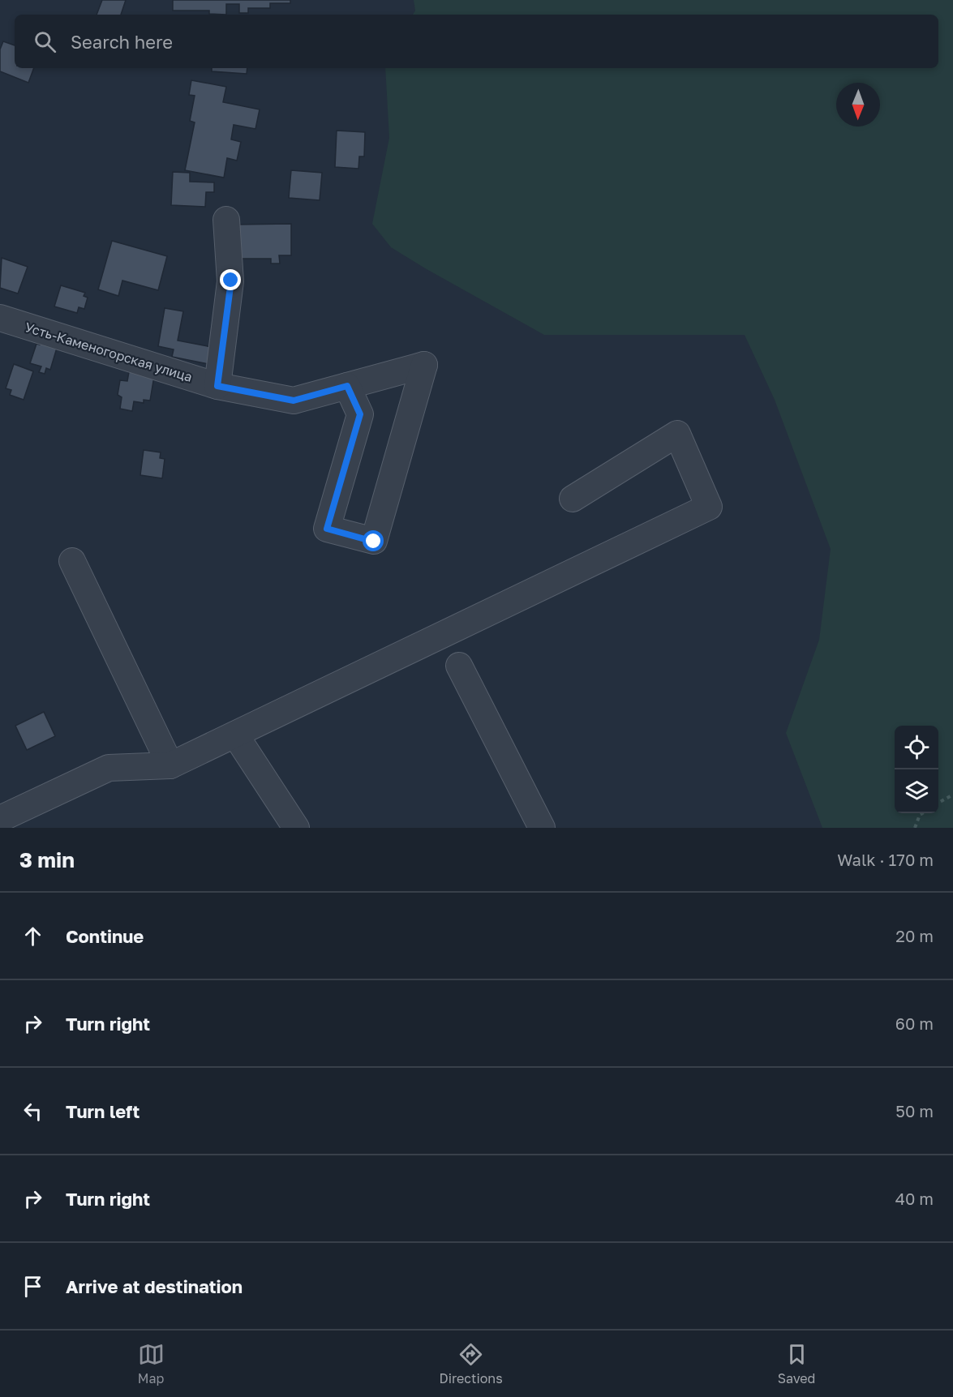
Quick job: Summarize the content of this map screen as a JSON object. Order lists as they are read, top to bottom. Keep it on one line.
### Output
{"streets":{"street":["Усть-Каменогорская улица"]},"north":"bottom","page":{"search":"Search here","heading":["3 min","Walk · 170 m"],"list":[["Continue","20 m"],["Turn right","60 m"],["Turn left","50 m"],["Turn right","40 m"],"Arrive at destination"],"nav":["Map","Directions","Saved"]}}
